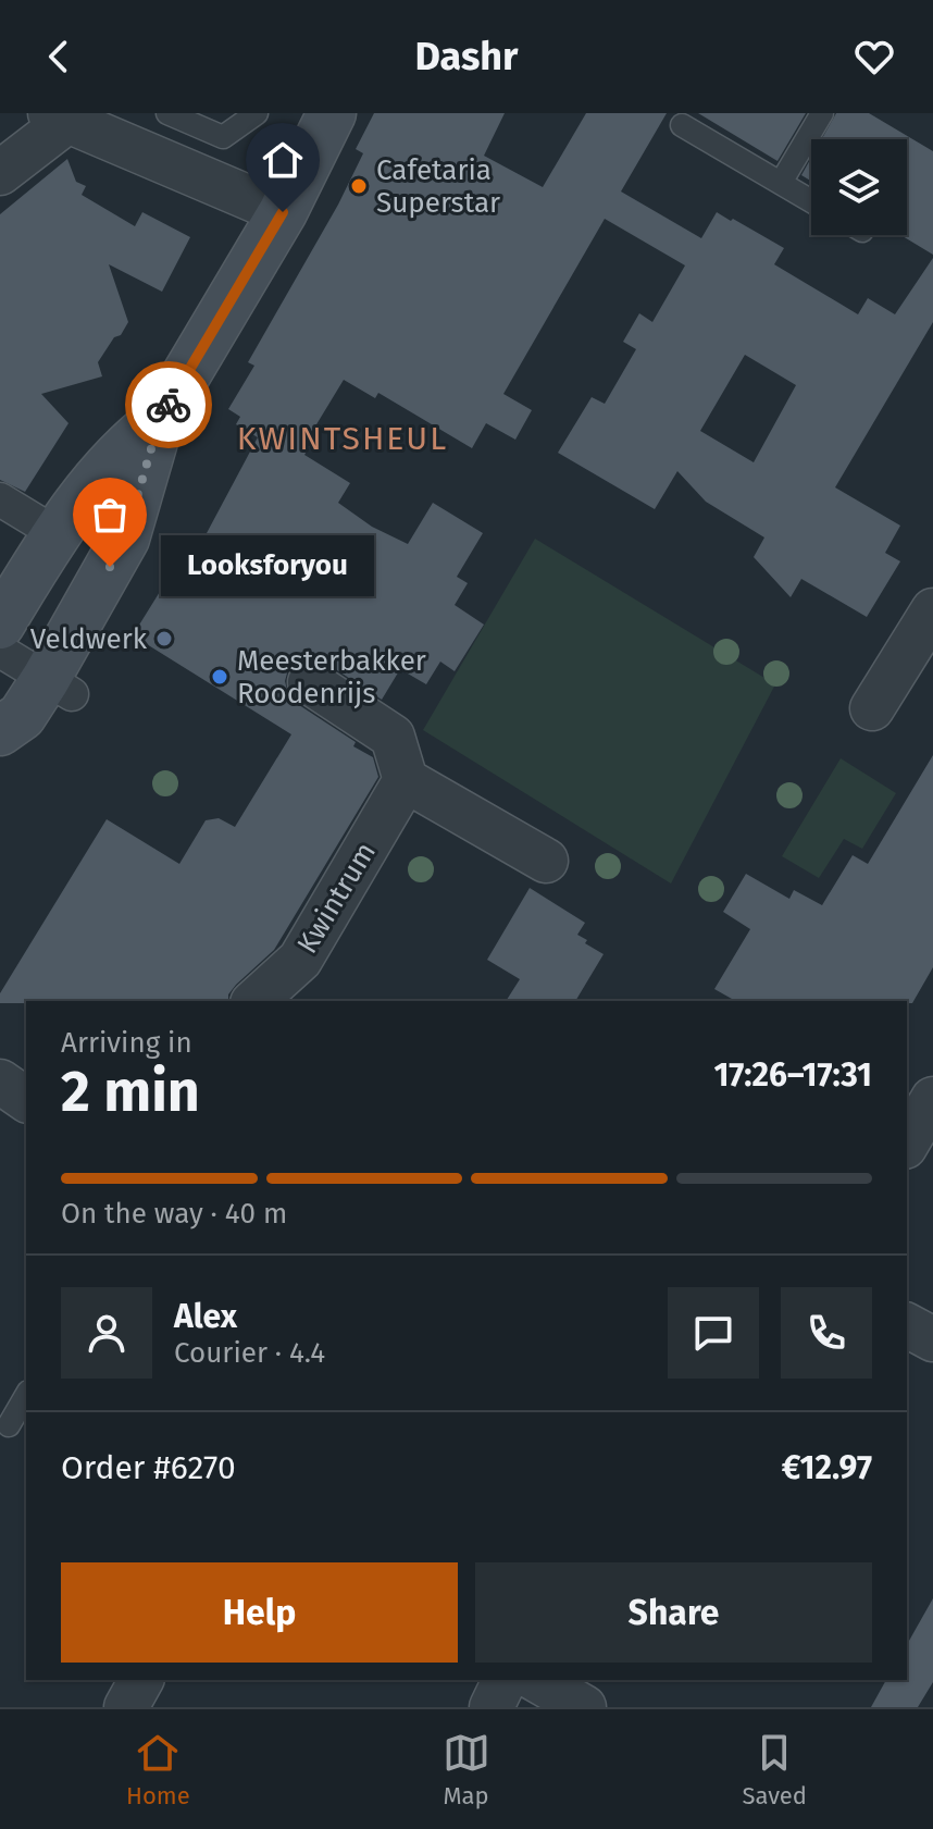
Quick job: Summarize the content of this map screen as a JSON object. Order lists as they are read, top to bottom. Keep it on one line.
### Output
{"streets":{"street":["Kwintrum"]},"districts":["KWINTSHEUL"],"places":["Cafetaria Superstar","Looksforyou","Veldwerk","Meesterbakker Roodenrijs"],"page":{"header":"Dashr","bubble":"Looksforyou","heading":["2 min","Arriving in","17:26–17:31"],"panel":["Alex","Courier · 4.4","Order #6270","€12.97"],"bar":"On the way · 40 m","buttons":["Help","Share"],"tabs":["Home","Map","Saved"]}}
